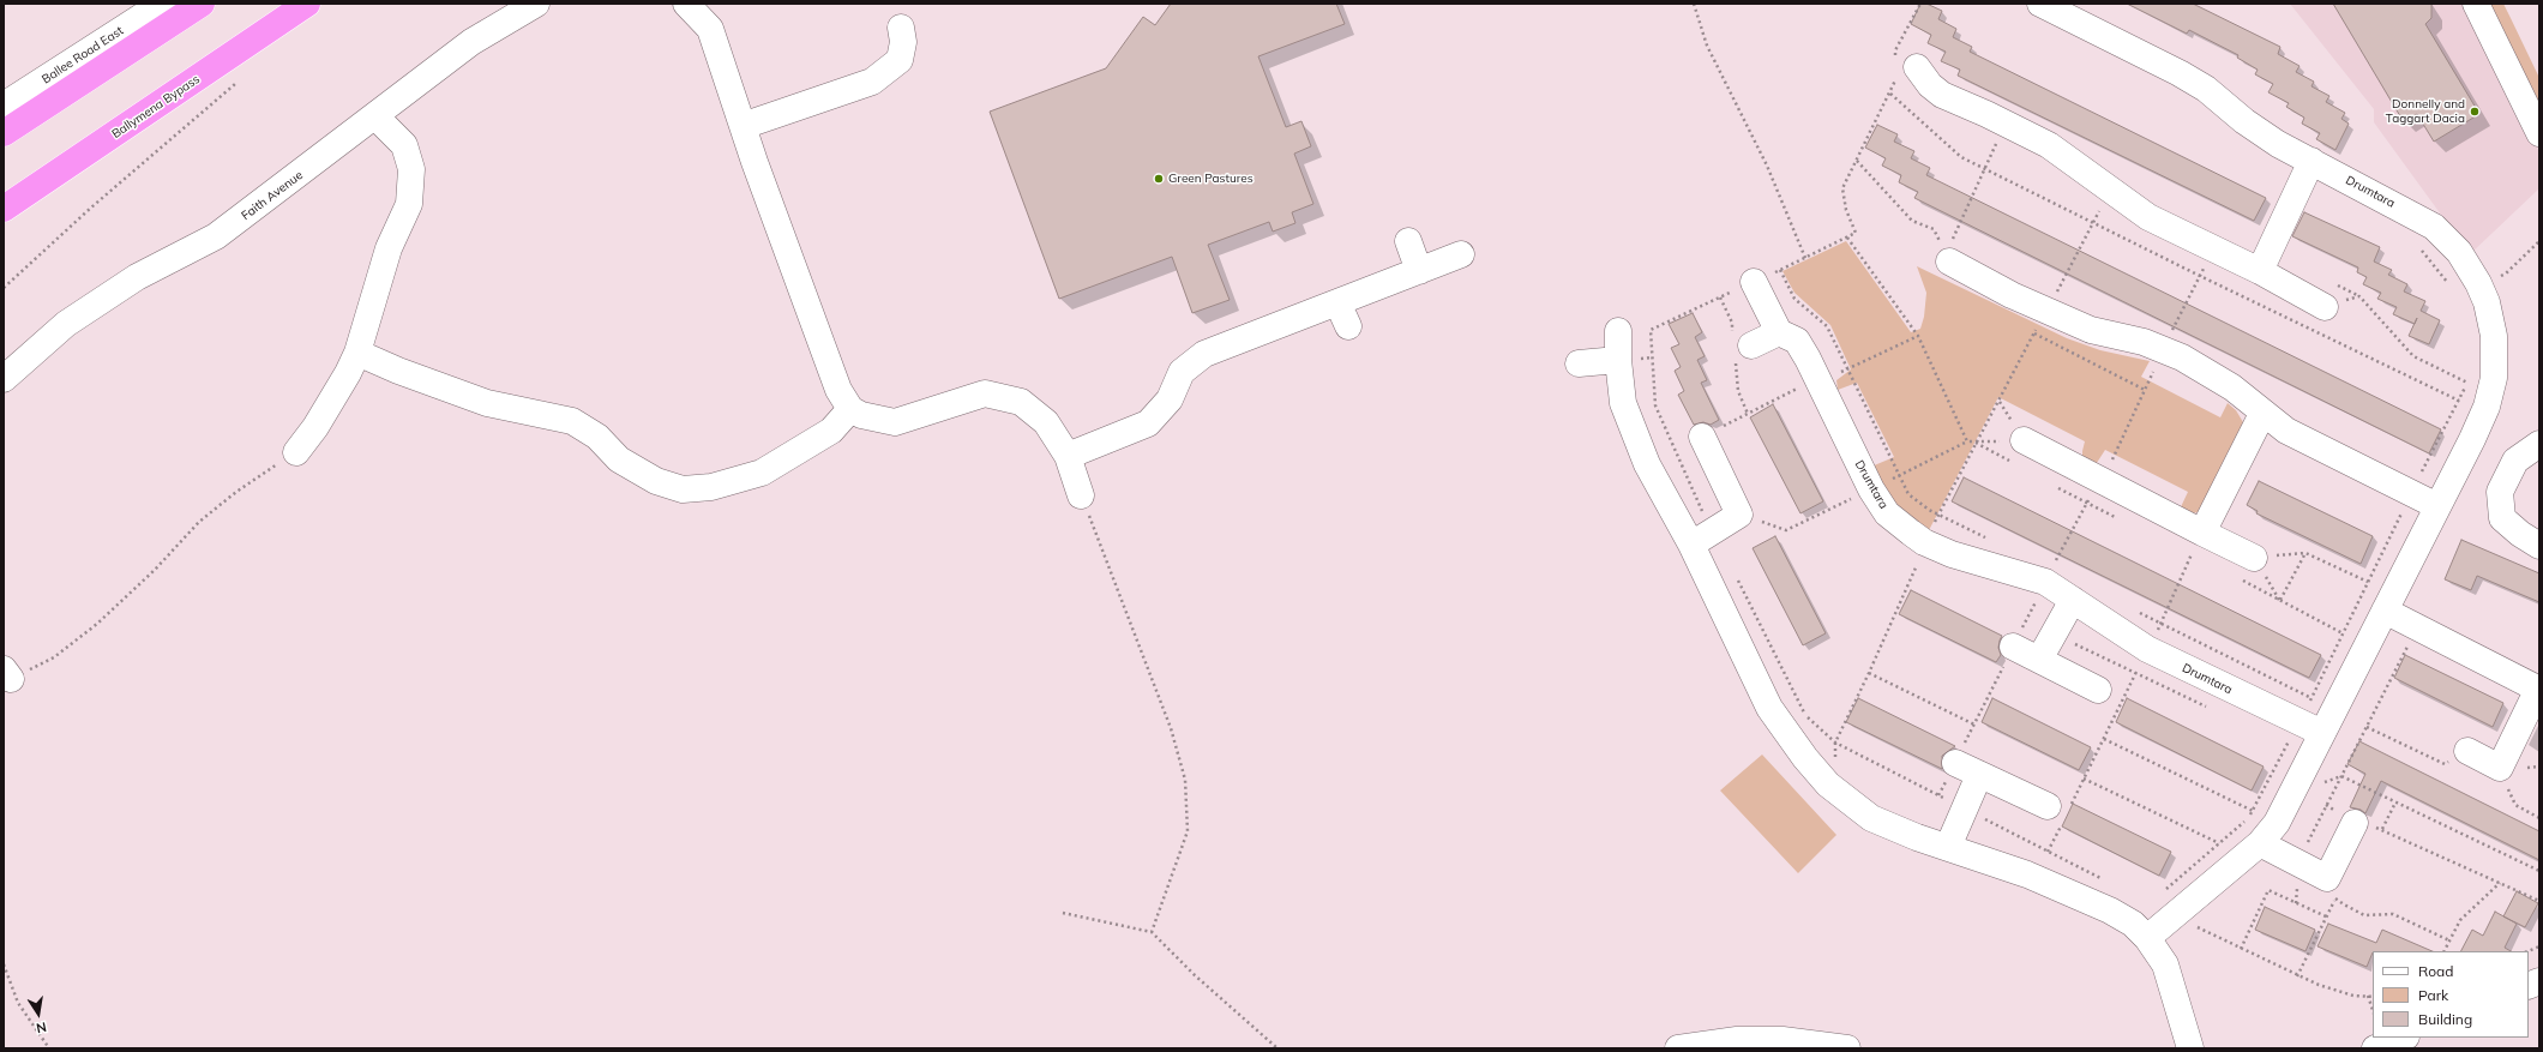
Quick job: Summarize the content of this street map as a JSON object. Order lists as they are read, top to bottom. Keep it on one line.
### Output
{"streets":{"highway":["Ballymena Bypass"],"street":["Ballee Road East","Drumtara","Faith Avenue"]},"places":["Donnelly and Taggart Dacia","Green Pastures"],"legend":["Road","Park","Building"],"north":"bottom"}
